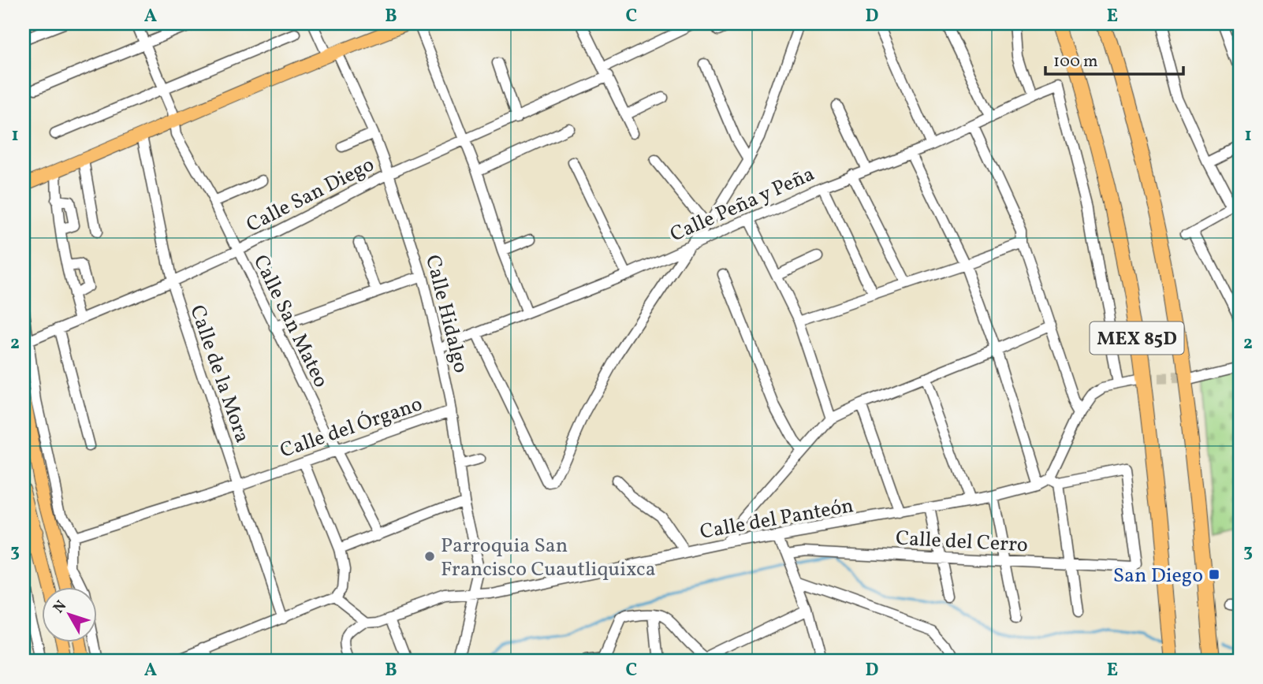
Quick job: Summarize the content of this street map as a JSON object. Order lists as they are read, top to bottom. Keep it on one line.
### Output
{"streets":{"highway":["MEX 85D"],"street":["Calle San Diego","Calle Peña y Peña","Calle Hidalgo","Calle San Mateo","Calle de la Mora","Calle del Órgano","Calle del Panteón","Calle del Cerro"]},"crossings":[["Calle San Diego","Calle Hidalgo"],["Calle San Diego","Calle San Mateo"],["Calle San Diego","Calle de la Mora"],["Calle Peña y Peña","Calle Hidalgo"],["Calle Hidalgo","Calle del Órgano"],["Calle Hidalgo","Calle del Panteón"],["Calle San Mateo","Calle del Órgano"],["Calle de la Mora","Calle del Órgano"],["Calle del Panteón","Calle del Cerro"]],"places":{"other":["Parroquia San Francisco Cuautliquixca"],"transit":["San Diego"]},"scale_bar":"100 m","north":"top left","grid":{"columns":["A","B","C","D","E"],"rows":["1","2","3"]}}
